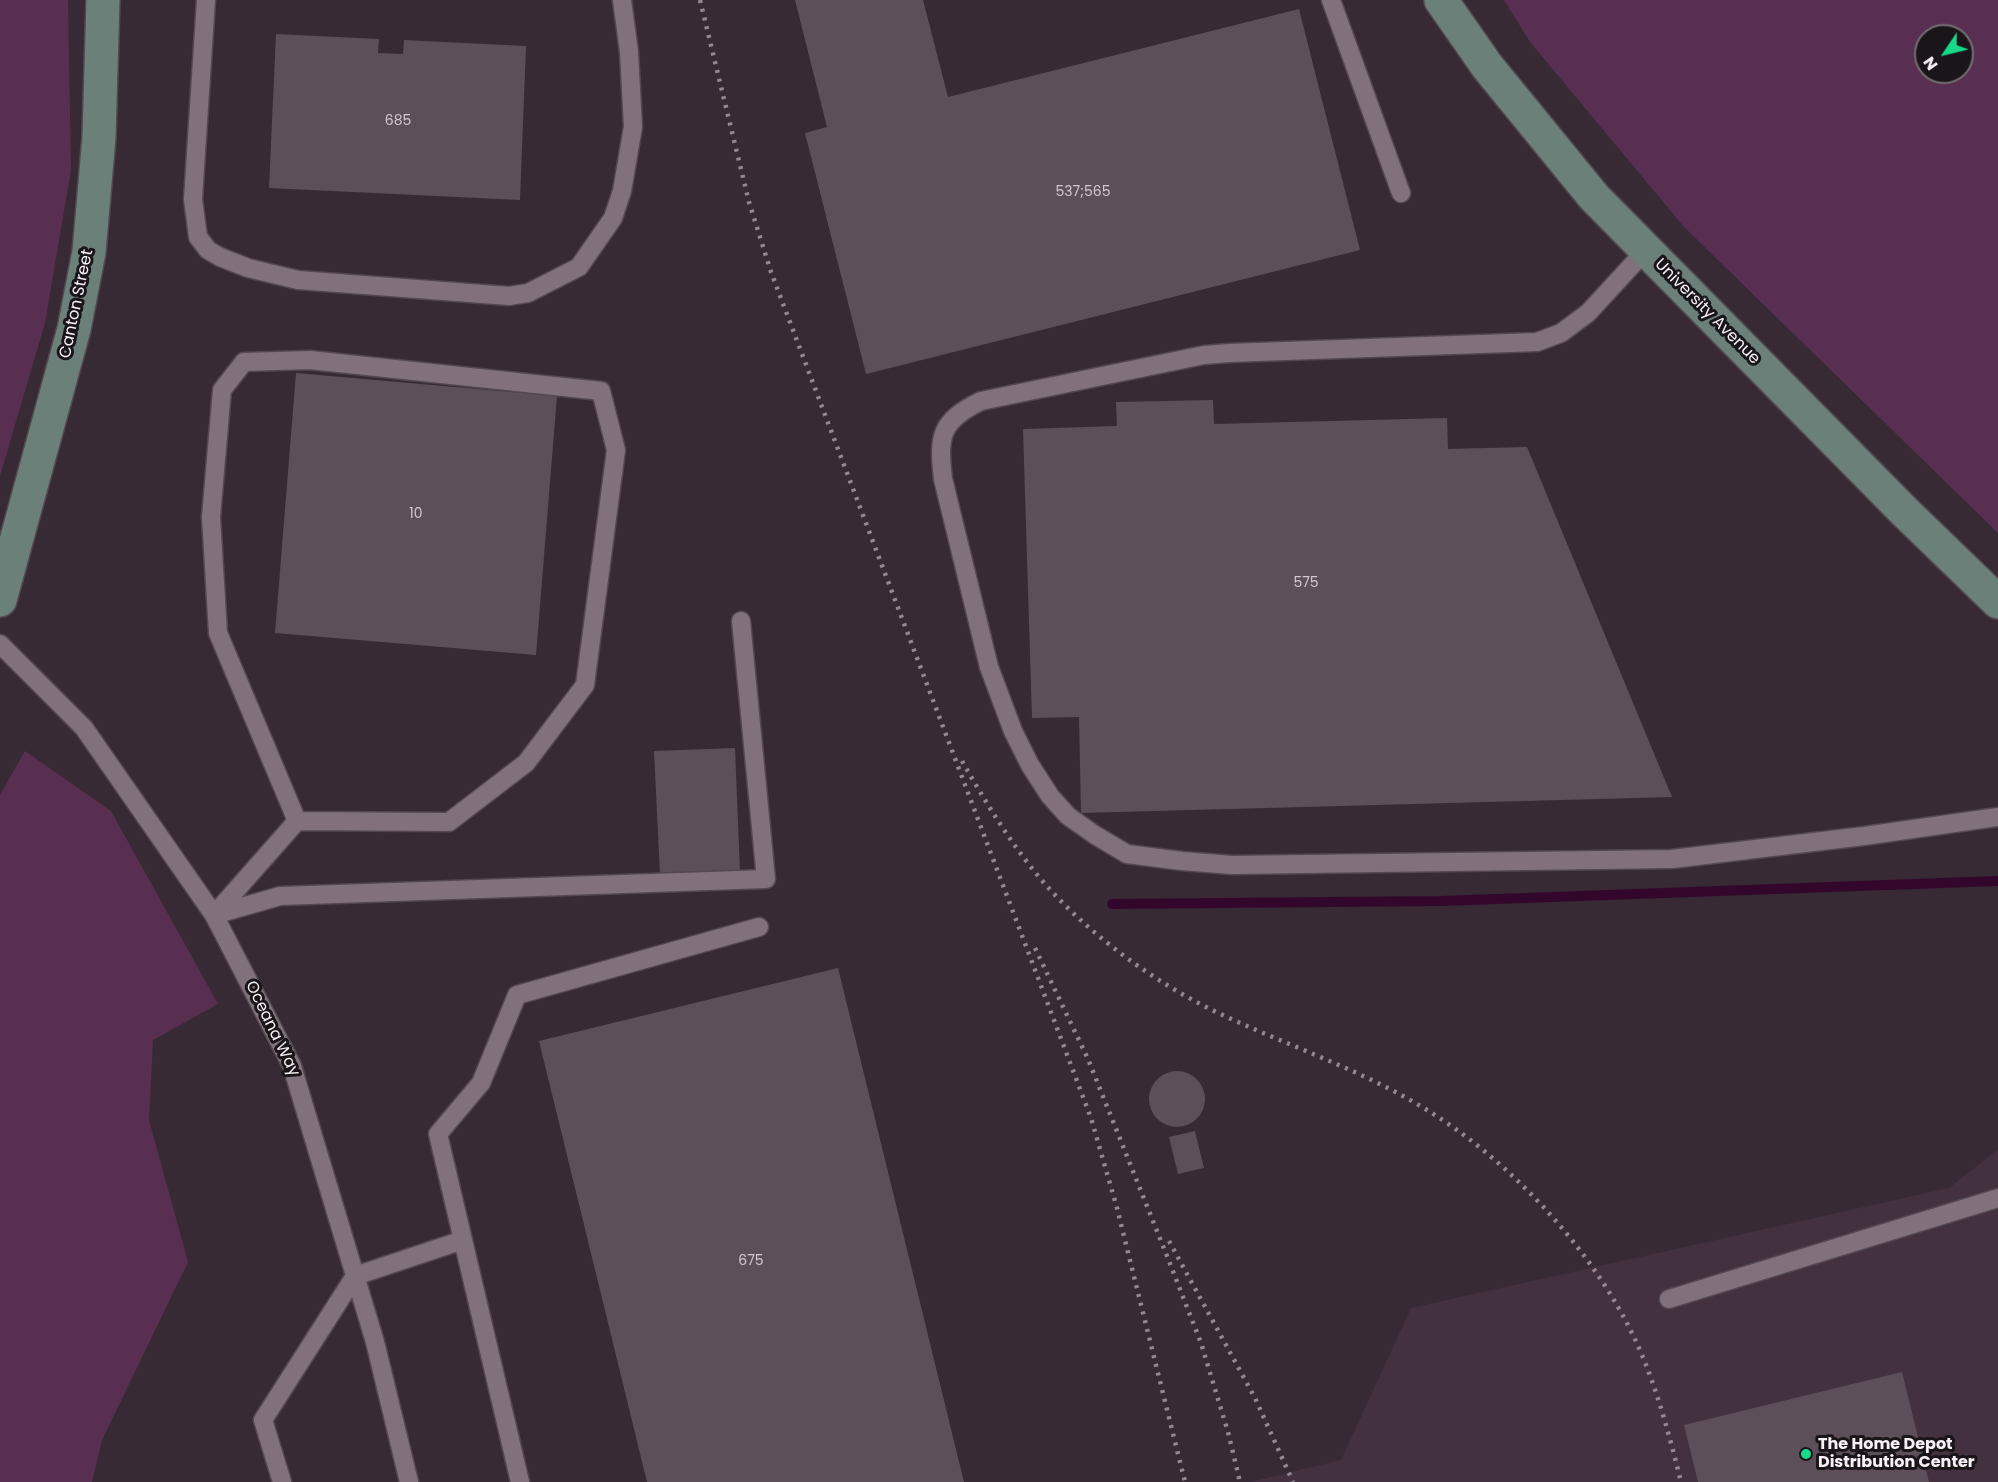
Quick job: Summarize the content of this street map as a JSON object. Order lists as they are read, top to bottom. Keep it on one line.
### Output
{"streets":{"main road":["Canton Street","University Avenue"],"lane":["Oceana Way"]},"places":["The Home Depot Distribution Center"],"house_numbers":["685","537;565","10","575","675"],"north":"bottom left"}
